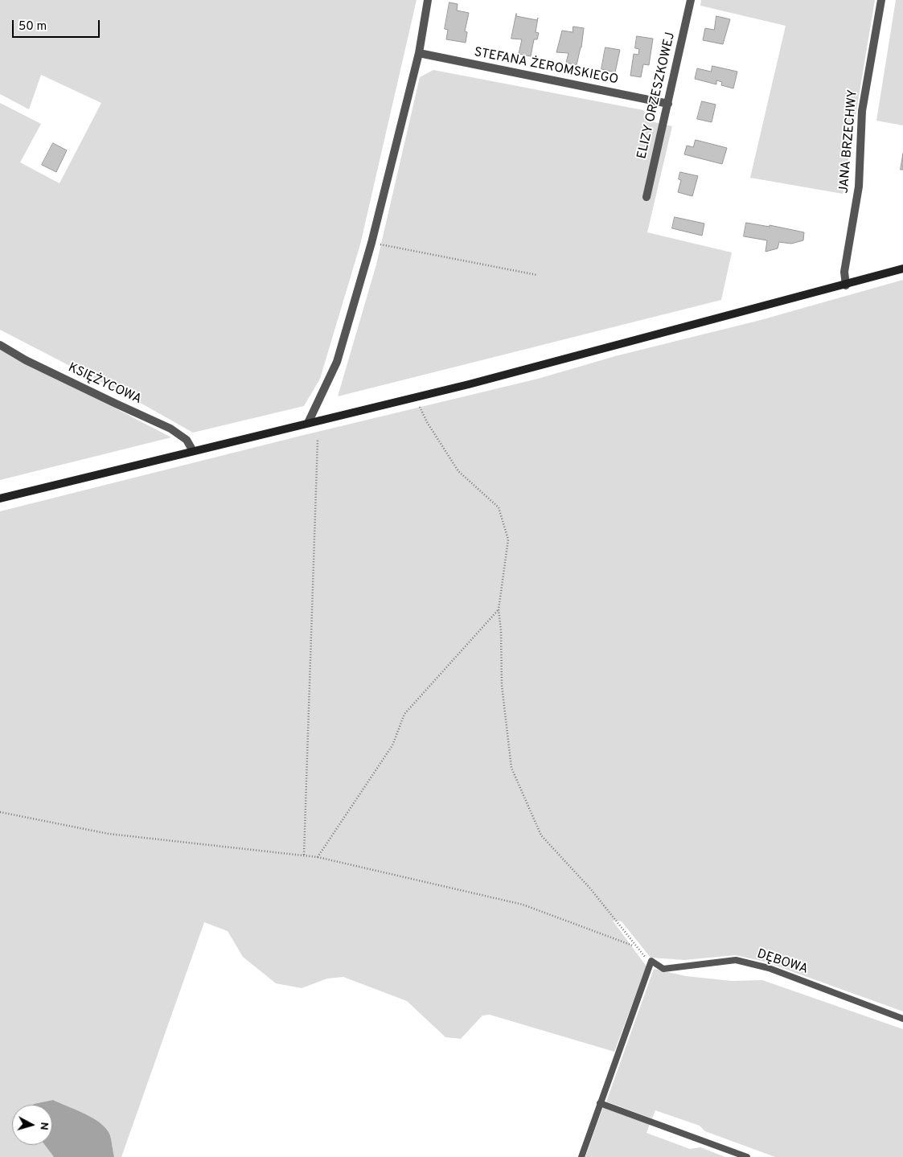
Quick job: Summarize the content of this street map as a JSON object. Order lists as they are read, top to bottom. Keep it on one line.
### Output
{"streets":{"street":["STEFANA ŻEROMSKIEGO","ELIZY ORZESZKOWEJ","JANA BRZECHWY","KSIĘŻYCOWA"],"lane":["DĘBOWA"]},"crossings":[["STEFANA ŻEROMSKIEGO","ELIZY ORZESZKOWEJ"]],"scale_bar":"50 m","north":"right"}
